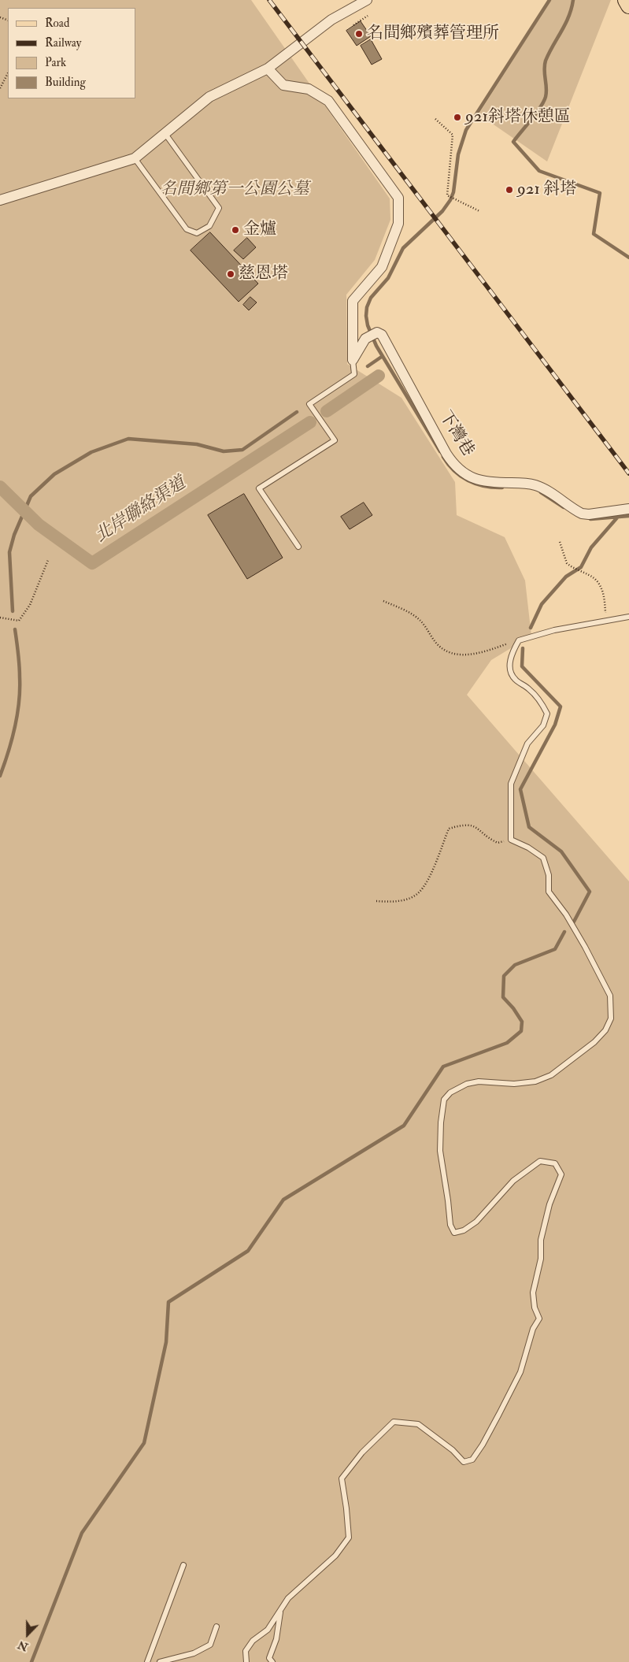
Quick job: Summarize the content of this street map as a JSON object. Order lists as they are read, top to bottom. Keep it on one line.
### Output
{"streets":{"street":["下灣巷"]},"water":["北岸聯絡渠道"],"parks":["名間鄉第一公園公墓"],"places":["名間鄉殯葬管理所","921斜塔休憩區","921 斜塔","金爐","慈恩塔"],"legend":["Road","Railway","Park","Building"],"north":"bottom"}
